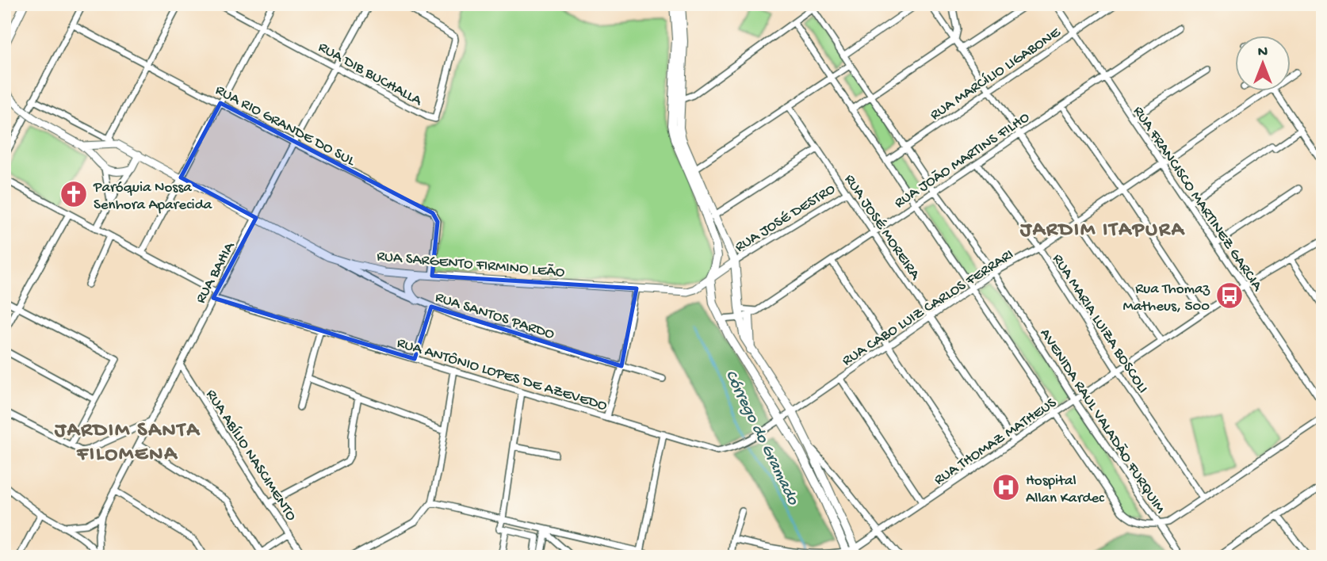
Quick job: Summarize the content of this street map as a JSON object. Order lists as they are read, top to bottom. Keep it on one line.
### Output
{"streets":{"street":["RUA DIB BUCHALLA","RUA MARCÍLIO LIGABONE","RUA RIO GRANDE DO SUL","RUA JOÃO MARTINS FILHO","RUA FRANCISCO MARTINEZ GARCIA","RUA JOSÉ DESTRO","RUA JOSÉ MOREIRA","RUA SARGENTO FIRMINO LEÃO","RUA BAHIA","RUA CABO LUIZ CARLOS FERRARI","RUA SANTOS PARDO","RUA MARIA LUIZA BOSCOLI","RUA ANTÔNIO LOPES DE AZEVEDO","AVENIDA RAUL VALADÃO FURQUIM","RUA THOMAZ MATHEUS","RUA ABÍLIO NASCIMENTO"]},"crossings":[["RUA DIB BUCHALLA","RUA BAHIA"],["RUA MARCÍLIO LIGABONE","RUA FRANCISCO MARTINEZ GARCIA"],["RUA MARCÍLIO LIGABONE","AVENIDA RAUL VALADÃO FURQUIM"],["RUA RIO GRANDE DO SUL","RUA SARGENTO FIRMINO LEÃO"],["RUA RIO GRANDE DO SUL","RUA BAHIA"],["RUA JOÃO MARTINS FILHO","RUA FRANCISCO MARTINEZ GARCIA"],["RUA JOÃO MARTINS FILHO","RUA JOSÉ MOREIRA"],["RUA JOÃO MARTINS FILHO","RUA MARIA LUIZA BOSCOLI"],["RUA JOÃO MARTINS FILHO","AVENIDA RAUL VALADÃO FURQUIM"],["RUA FRANCISCO MARTINEZ GARCIA","RUA CABO LUIZ CARLOS FERRARI"],["RUA FRANCISCO MARTINEZ GARCIA","RUA THOMAZ MATHEUS"],["RUA JOSÉ DESTRO","RUA JOSÉ MOREIRA"],["RUA JOSÉ DESTRO","RUA SARGENTO FIRMINO LEÃO"],["RUA JOSÉ MOREIRA","RUA CABO LUIZ CARLOS FERRARI"],["RUA JOSÉ MOREIRA","RUA THOMAZ MATHEUS"],["RUA SARGENTO FIRMINO LEÃO","RUA BAHIA"],["RUA SARGENTO FIRMINO LEÃO","RUA SANTOS PARDO"],["RUA BAHIA","RUA ANTÔNIO LOPES DE AZEVEDO"],["RUA BAHIA","RUA ABÍLIO NASCIMENTO"],["RUA CABO LUIZ CARLOS FERRARI","RUA MARIA LUIZA BOSCOLI"],["RUA CABO LUIZ CARLOS FERRARI","RUA ANTÔNIO LOPES DE AZEVEDO"],["RUA CABO LUIZ CARLOS FERRARI","AVENIDA RAUL VALADÃO FURQUIM"],["RUA MARIA LUIZA BOSCOLI","RUA THOMAZ MATHEUS"],["AVENIDA RAUL VALADÃO FURQUIM","RUA THOMAZ MATHEUS"]],"districts":["JARDIM ITAPURA","JARDIM SANTA FILOMENA"],"water":["Córrego do Gramado"],"places":{"church":["Paróquia Nossa Senhora Aparecida"],"bus stop":["Rua Thomaz Matheus, 500"],"hospital":["Hospital Allan Kardec"]},"north":"top"}
